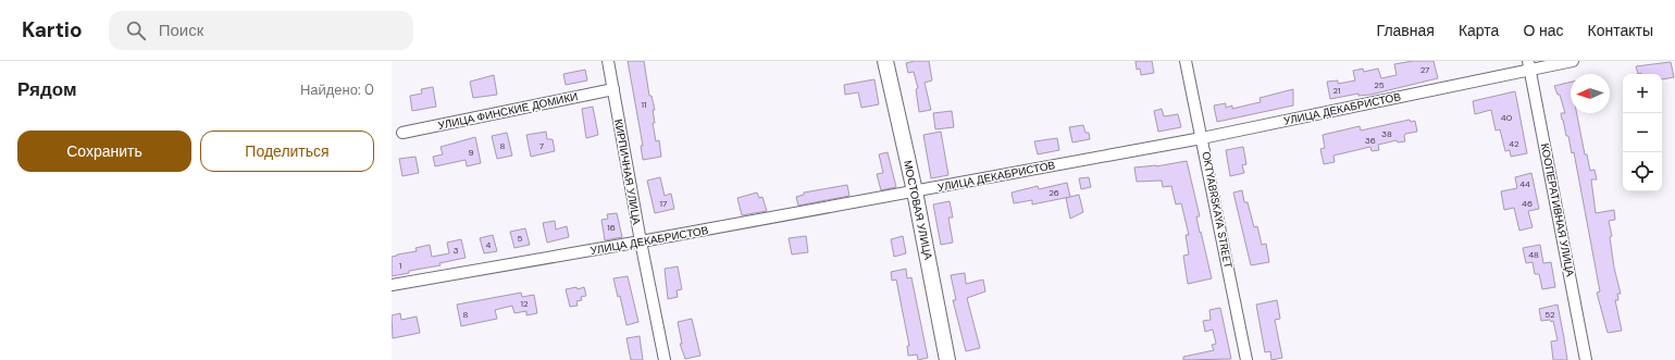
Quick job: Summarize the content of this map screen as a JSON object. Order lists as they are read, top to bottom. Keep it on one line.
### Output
{"streets":{"street":["УЛИЦА ДЕКАБРИСТОВ","УЛИЦА ФИНСКИЕ ДОМИКИ","КИРПИЧНАЯ УЛИЦА","МОСТОВАЯ УЛИЦА","OKTYABRSKAYA STREET","КООПЕРАТИВНАЯ УЛИЦА"]},"crossings":[["УЛИЦА ДЕКАБРИСТОВ","КИРПИЧНАЯ УЛИЦА"],["УЛИЦА ДЕКАБРИСТОВ","МОСТОВАЯ УЛИЦА"],["УЛИЦА ДЕКАБРИСТОВ","OKTYABRSKAYA STREET"],["УЛИЦА ДЕКАБРИСТОВ","КООПЕРАТИВНАЯ УЛИЦА"],["УЛИЦА ФИНСКИЕ ДОМИКИ","КИРПИЧНАЯ УЛИЦА"]],"house_numbers":["27","25","21","11","40","38","36","42","8","7","9","44","26","17","46","16","5","4","3","48","1","12","8","52"],"north":"left","page":{"header":"Kartio","search":"Поиск","nav":["Главная","Карта","О нас","Контакты"],"heading":["Рядом","Найдено: 0"],"map_buttons":["+","−"],"buttons":["Сохранить","Поделиться"]}}
